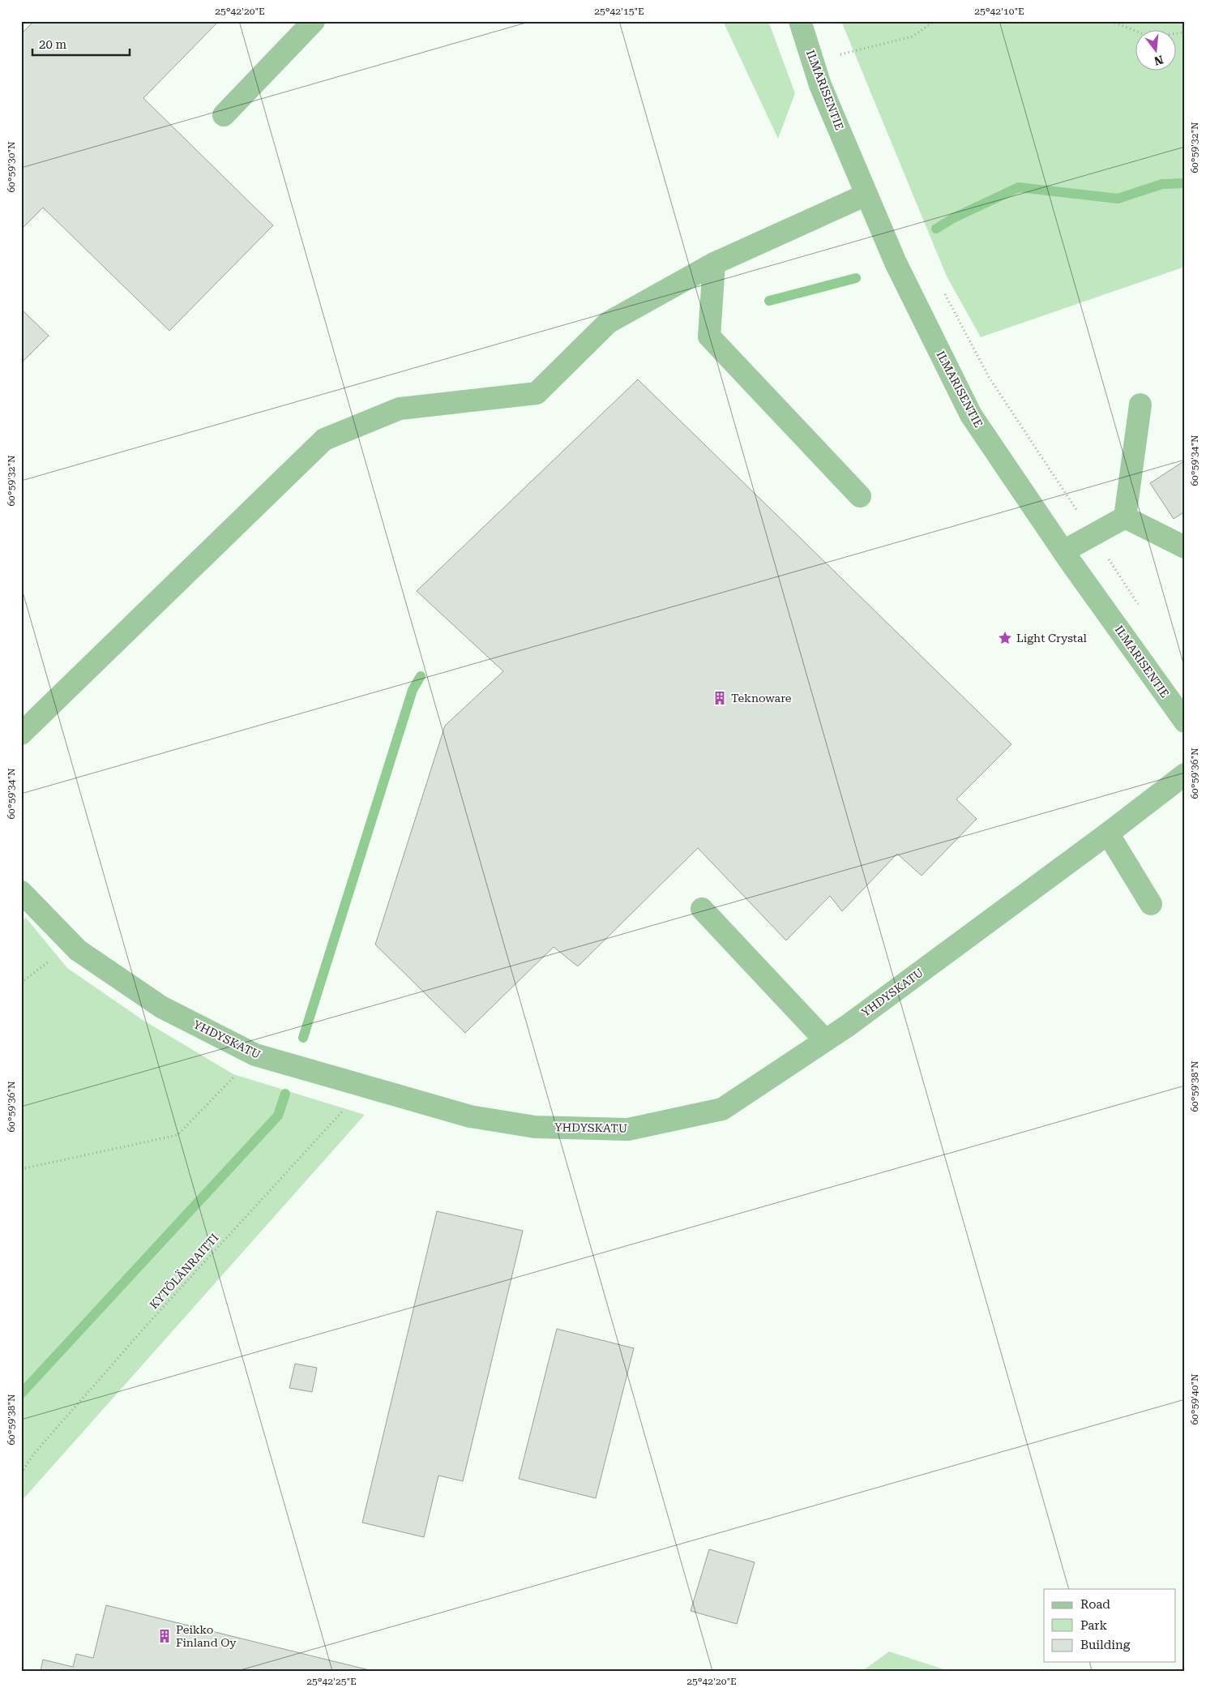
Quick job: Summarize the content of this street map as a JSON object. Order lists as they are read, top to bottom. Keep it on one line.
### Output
{"streets":{"street":["ILMARISENTIE","YHDYSKATU"],"path":["KYTÖLÄNRAITTI"]},"crossings":[["YHDYSKATU","KYTÖLÄNRAITTI"]],"places":{"place":["Light Crystal"],"building":["Teknoware","Peikko Finland Oy"]},"legend":["Road","Park","Building"],"scale_bar":"20 m","north":"bottom","coordinates":["25°42'20\"E","25°42'15\"E","25°42'10\"E","60°59'32\"N","60°59'30\"N","60°59'34\"N","60°59'36\"N","60°59'38\"N","60°59'40\"N","25°42'25\"E"]}
